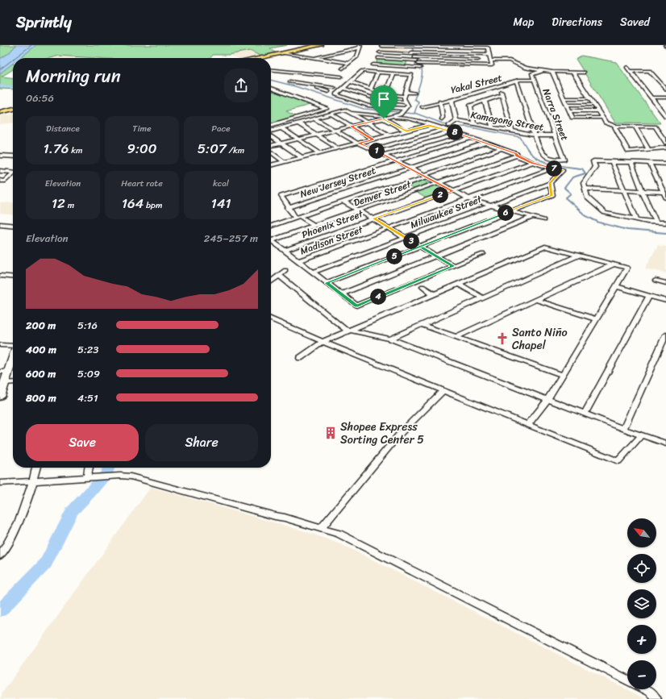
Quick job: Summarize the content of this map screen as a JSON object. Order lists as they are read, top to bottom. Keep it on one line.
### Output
{"streets":{"street":["Yakal Street","Narra Street","Kamagong Street","New Jersey Street","Denver Street","Milwaukee Street","Phoenix Street","Madison Street"]},"crossings":[["Yakal Street","Narra Street"],["Yakal Street","Kamagong Street"],["Narra Street","Kamagong Street"]],"places":{"church":["Santo Niño Chapel"],"building":["Shopee Express Sorting Center 5"]},"north":"top left","page":{"header":"Sprintly","nav":["Map","Directions","Saved"],"heading":["Morning run","06:56"],"stats":[["Distance","1.76 km"],["Time","9:00"],["Pace","5:07 /km"],["Elevation","12 m"],["Heart rate","164 bpm"],["kcal","141"]],"pins":["8","1","7","2","6","3","5","4"],"chart":["Elevation","245–257 m"],"list":[{"name":"200 m","note":"5:16"},{"name":"400 m","note":"5:23"},{"name":"600 m","note":"5:09"},{"name":"800 m","note":"4:51"}],"buttons":["Save","Share"],"map_buttons":["+","−"]}}
